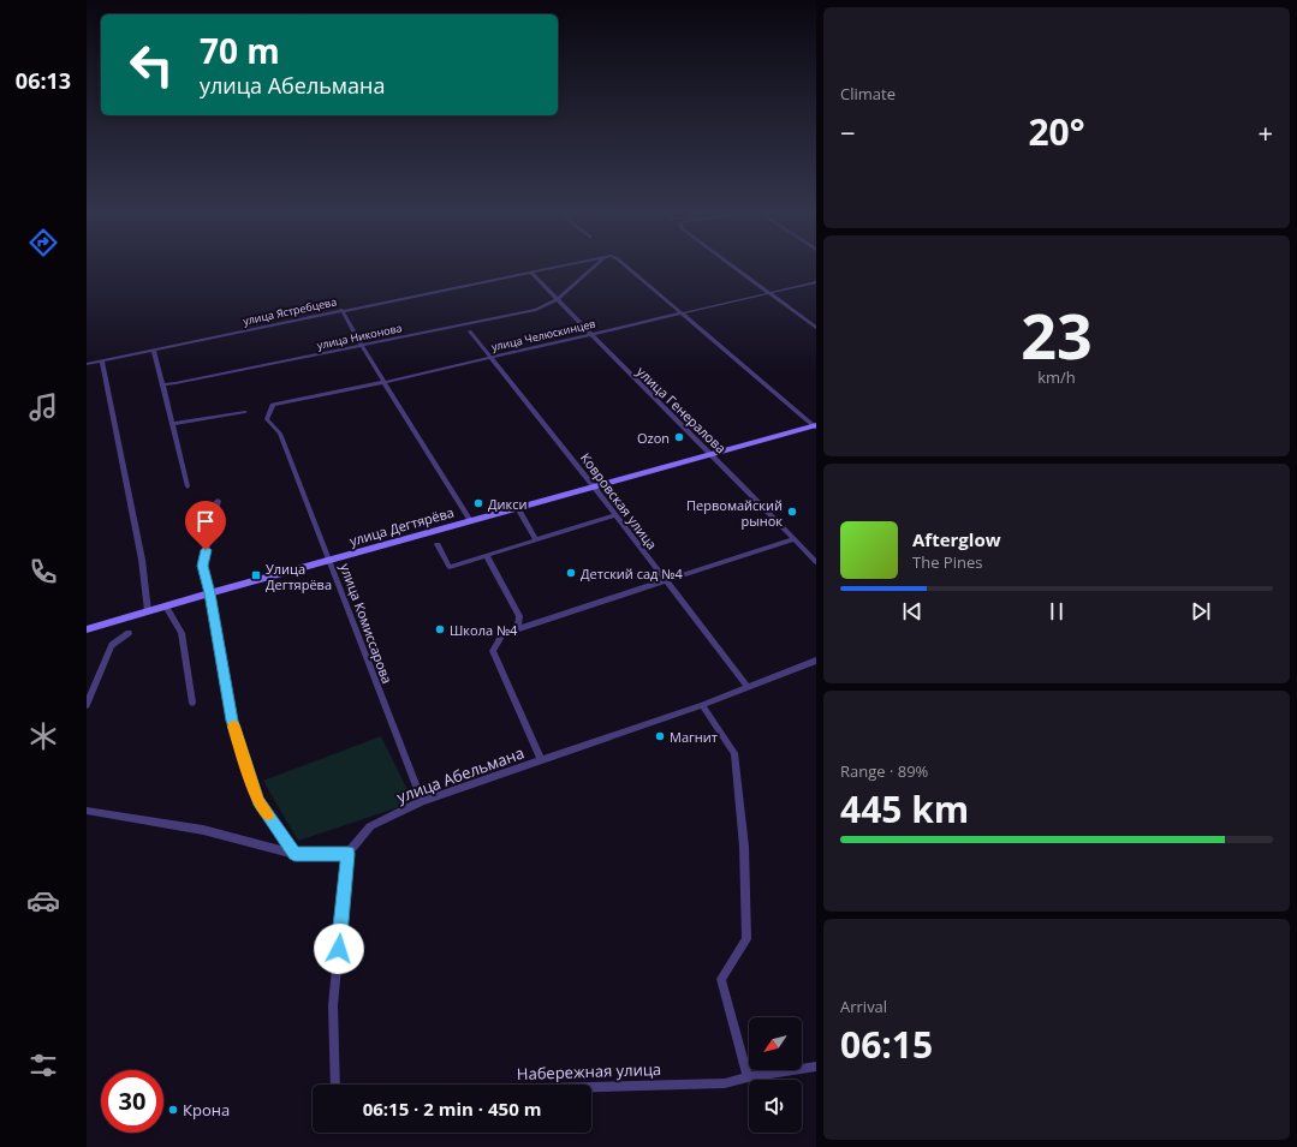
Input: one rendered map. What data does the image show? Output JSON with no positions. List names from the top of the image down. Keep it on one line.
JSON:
{"streets":{"main road":["улица Дегтярёва"],"street":["улица Ястребцева","улица Челюскинцев","улица Никонова","улица Генералова","Ковровская улица","улица Комиссарова","улица Абельмана","Набережная улица"]},"crossings":[["улица Ястребцева","улица Генералова"],["улица Челюскинцев","улица Генералова"],["улица Челюскинцев","Ковровская улица"],["улица Челюскинцев","улица Комиссарова"],["улица Никонова","улица Генералова"],["улица Генералова","улица Дегтярёва"],["Ковровская улица","улица Дегтярёва"],["Ковровская улица","улица Абельмана"],["улица Дегтярёва","улица Комиссарова"],["улица Комиссарова","улица Абельмана"]],"places":{"other":["Ozon","Дикси","Первомайский рынок","Детский сад №4","Школа №4","Магнит","Крона"],"transit":["Улица Дегтярёва"]},"north":"bottom left","page":{"tabs":"06:13","tile":["Climate",["23","km/h"],["Range · 89%","445 km"],["Arrival","06:15"]],"turn":["70 m","улица Абельмана"],"heat":["−","20°","+"],"song":["Afterglow","The Pines"],"limit":"30","trip":"06:15 · 2 min · 450 m"}}
